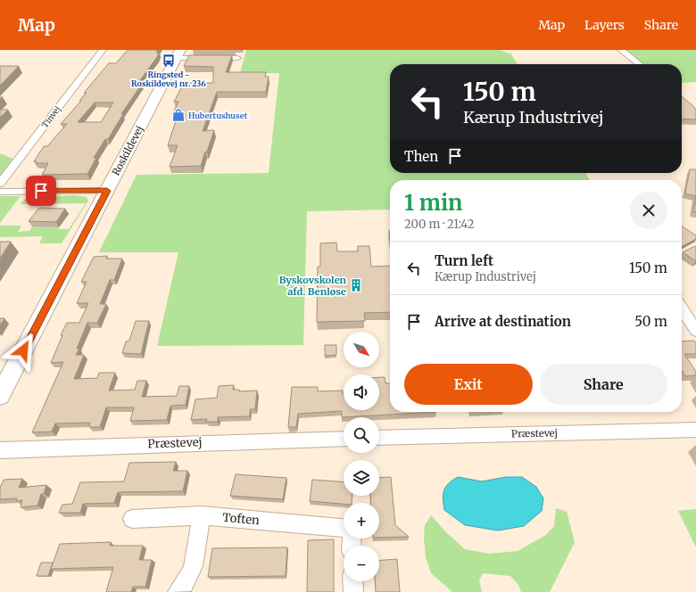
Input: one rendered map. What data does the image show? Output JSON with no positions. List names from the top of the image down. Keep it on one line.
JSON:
{"streets":{"street":["Tinvej","Roskildevej","Præstevej","Toften"]},"places":{"bus stop":["Ringsted - Roskildevej nr. 236"],"shop":["Hubertushuset"],"building":["Byskovskolen afd. Benløse"]},"north":"bottom right","page":{"header":"Map","nav":["Map","Layers","Share"],"turn":["150 m","Kærup Industrivej"],"then":"Then","heading":["1 min","200 m · 21:42"],"list":[{"name":"Turn left","note":"Kærup Industrivej","value":"150 m"},{"name":"Arrive at destination","value":"50 m"}],"map_buttons":["+","−"],"buttons":["Exit","Share"]}}
